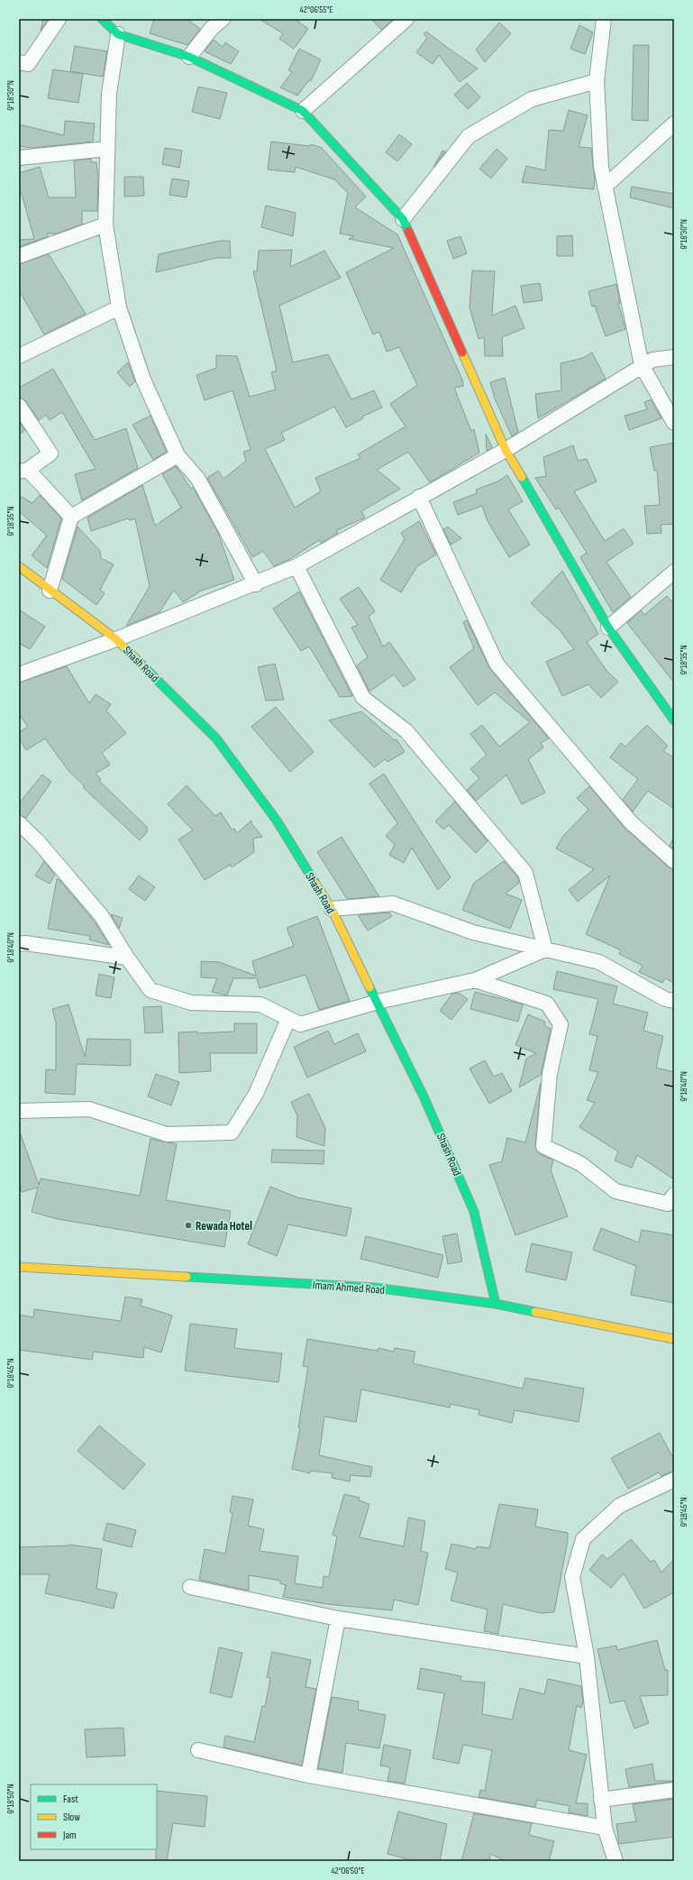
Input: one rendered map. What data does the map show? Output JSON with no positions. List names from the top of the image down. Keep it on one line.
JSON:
{"streets":{"main road":["Shash Road","Imam Ahmed Road"]},"crossings":[["Shash Road","Imam Ahmed Road"]],"places":["Rewada Hotel"],"legend":["Fast","Slow","Jam"],"coordinates":["42°06'55\"E","9°18'30\"N","9°18'35\"N","9°18'40\"N","9°18'45\"N","9°18'50\"N","42°06'50\"E"]}
